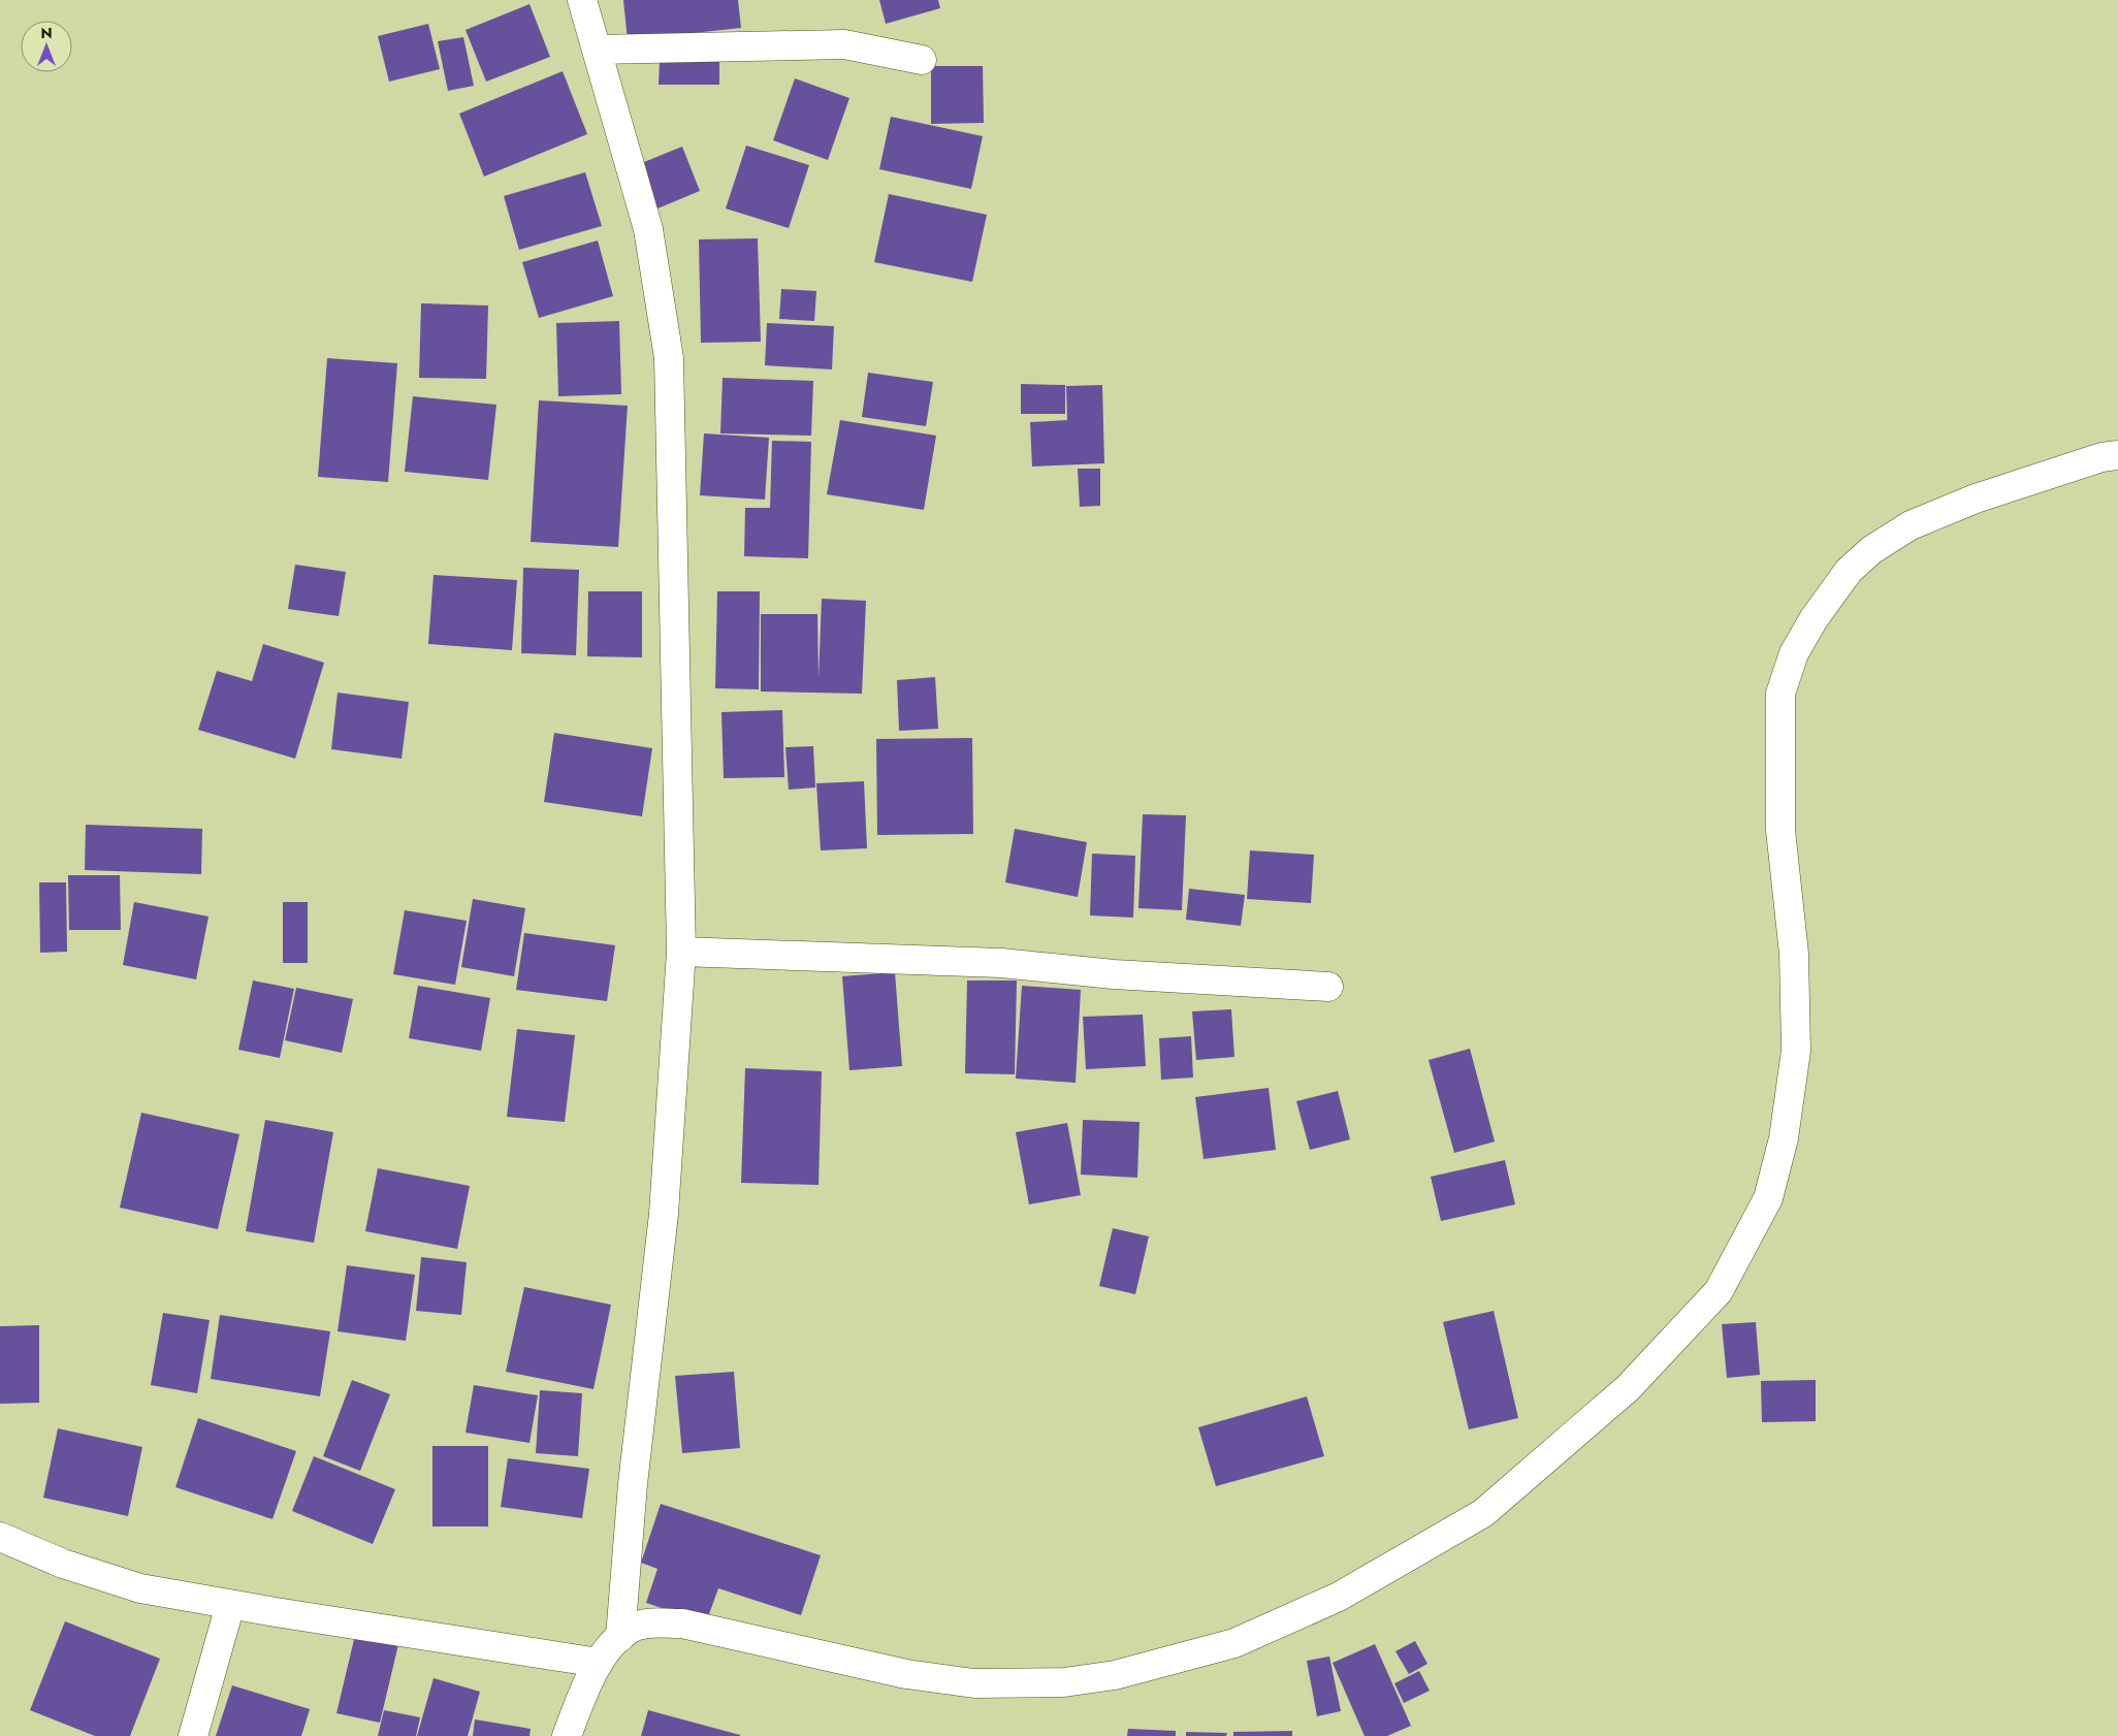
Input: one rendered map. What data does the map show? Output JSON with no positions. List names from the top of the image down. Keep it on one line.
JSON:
{"north":"top"}
